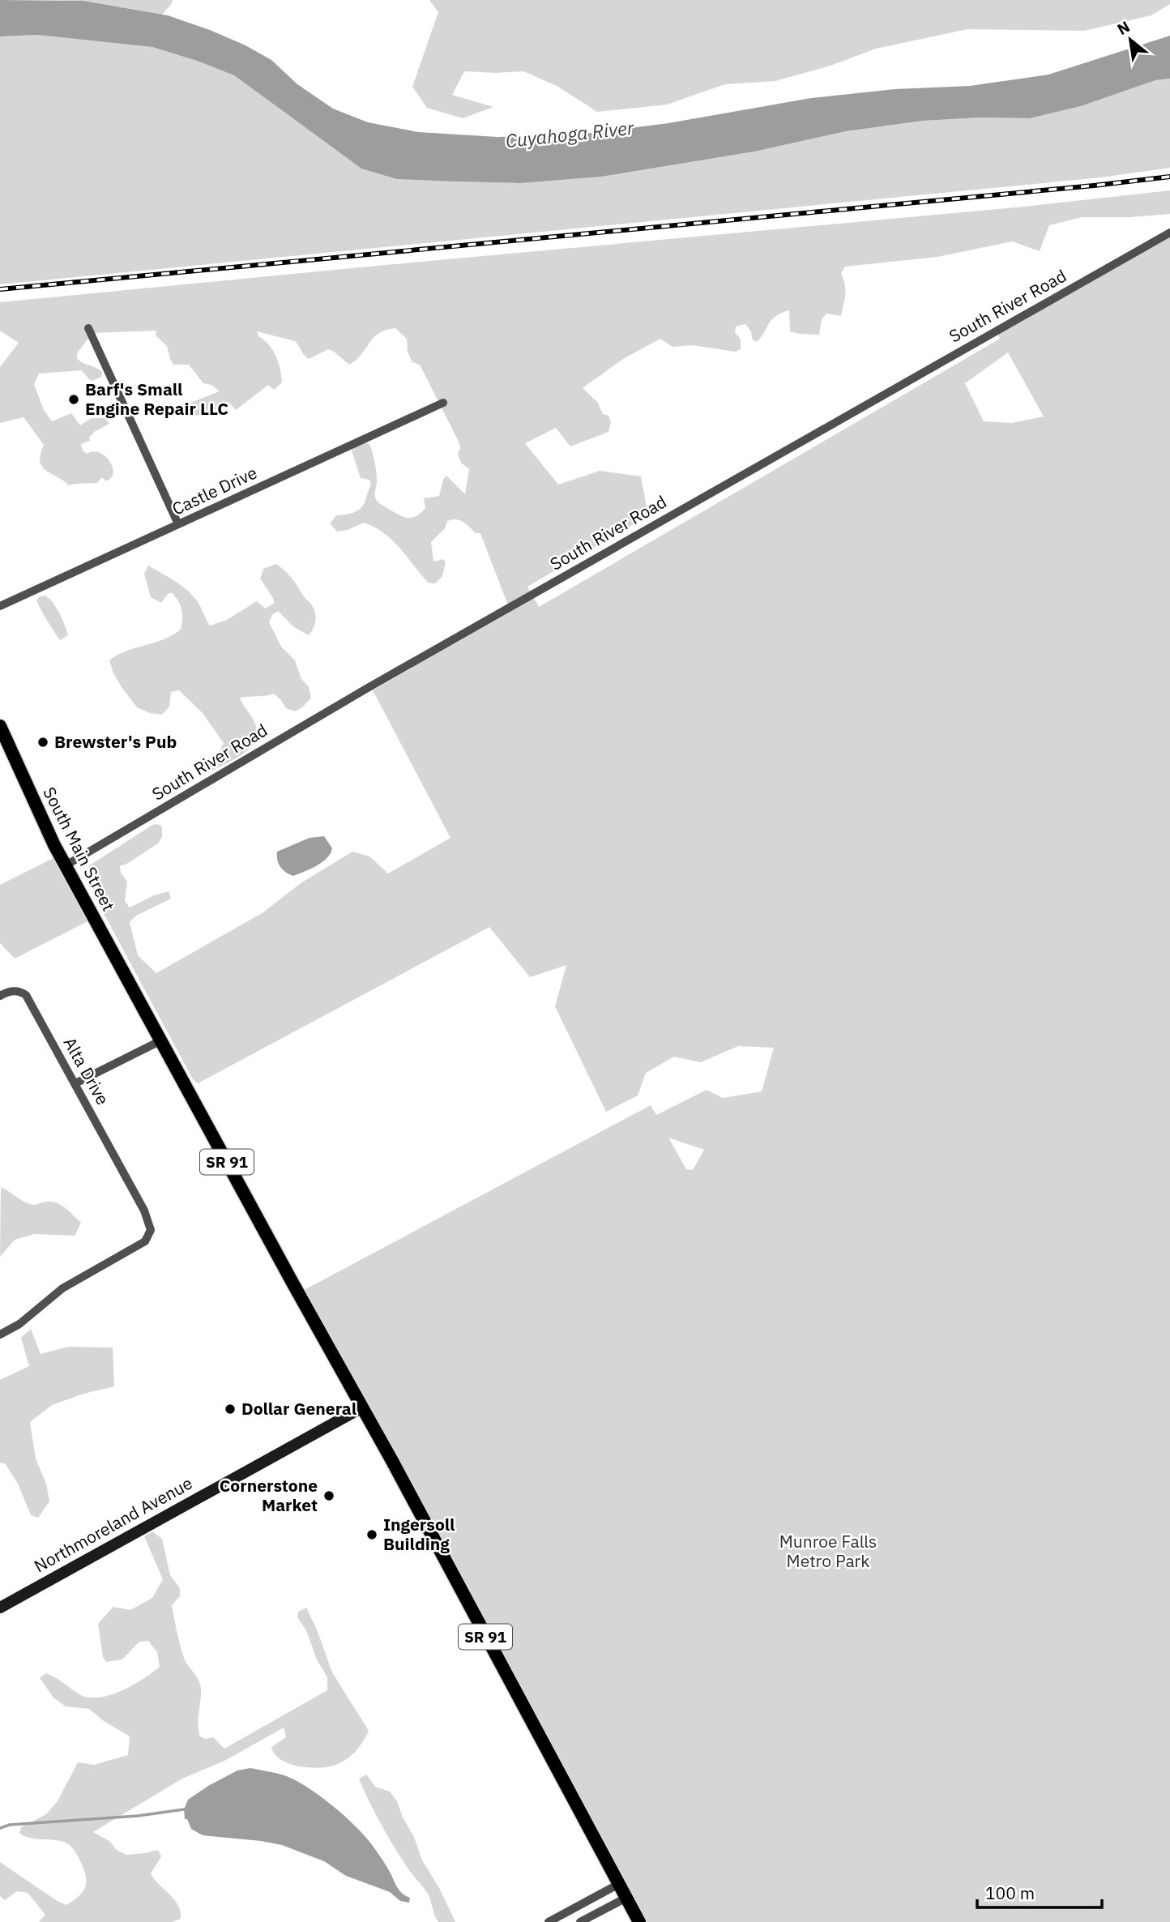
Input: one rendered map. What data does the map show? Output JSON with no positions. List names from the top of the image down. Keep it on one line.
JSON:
{"streets":{"main road":["South Main Street","SR 91"],"street":["South River Road","Castle Drive","Alta Drive","Northmoreland Avenue"]},"crossings":[["South River Road","South Main Street"],["South Main Street","SR 91"],["SR 91","Northmoreland Avenue"]],"water":["Cuyahoga River"],"parks":["Munroe Falls Metro Park"],"places":["Barf's Small Engine Repair LLC","Brewster's Pub","Dollar General","Cornerstone Market","Ingersoll Building"],"scale_bar":"100 m","north":"top left"}
